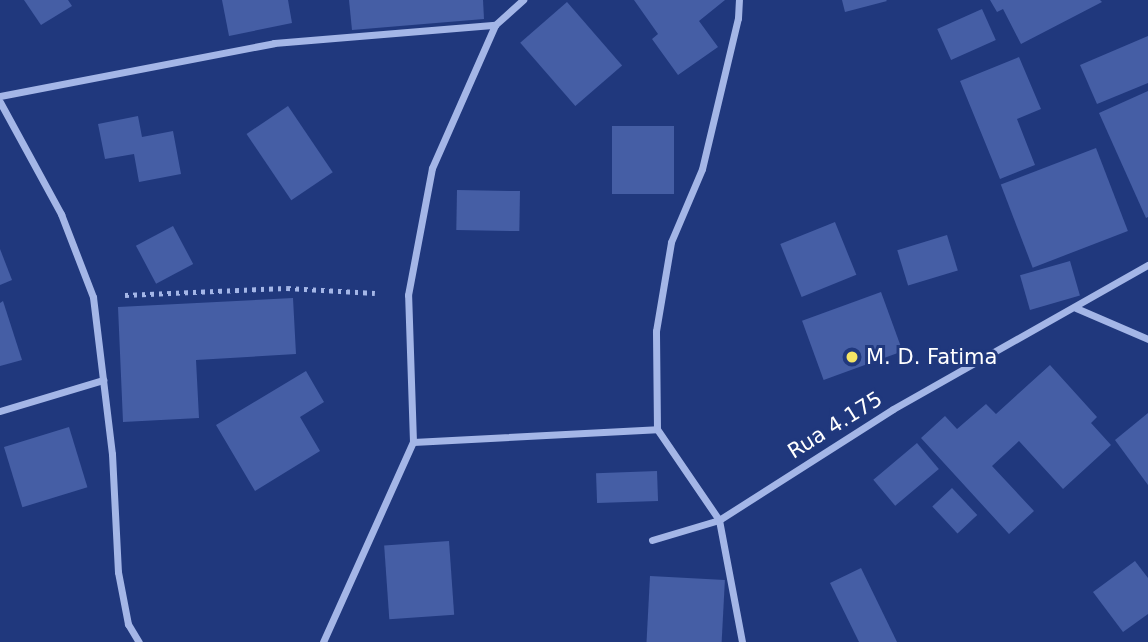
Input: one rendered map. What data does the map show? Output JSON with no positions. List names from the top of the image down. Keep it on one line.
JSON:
{"streets":{"street":["Rua 4.175"]},"places":["M. D. Fatima"]}
